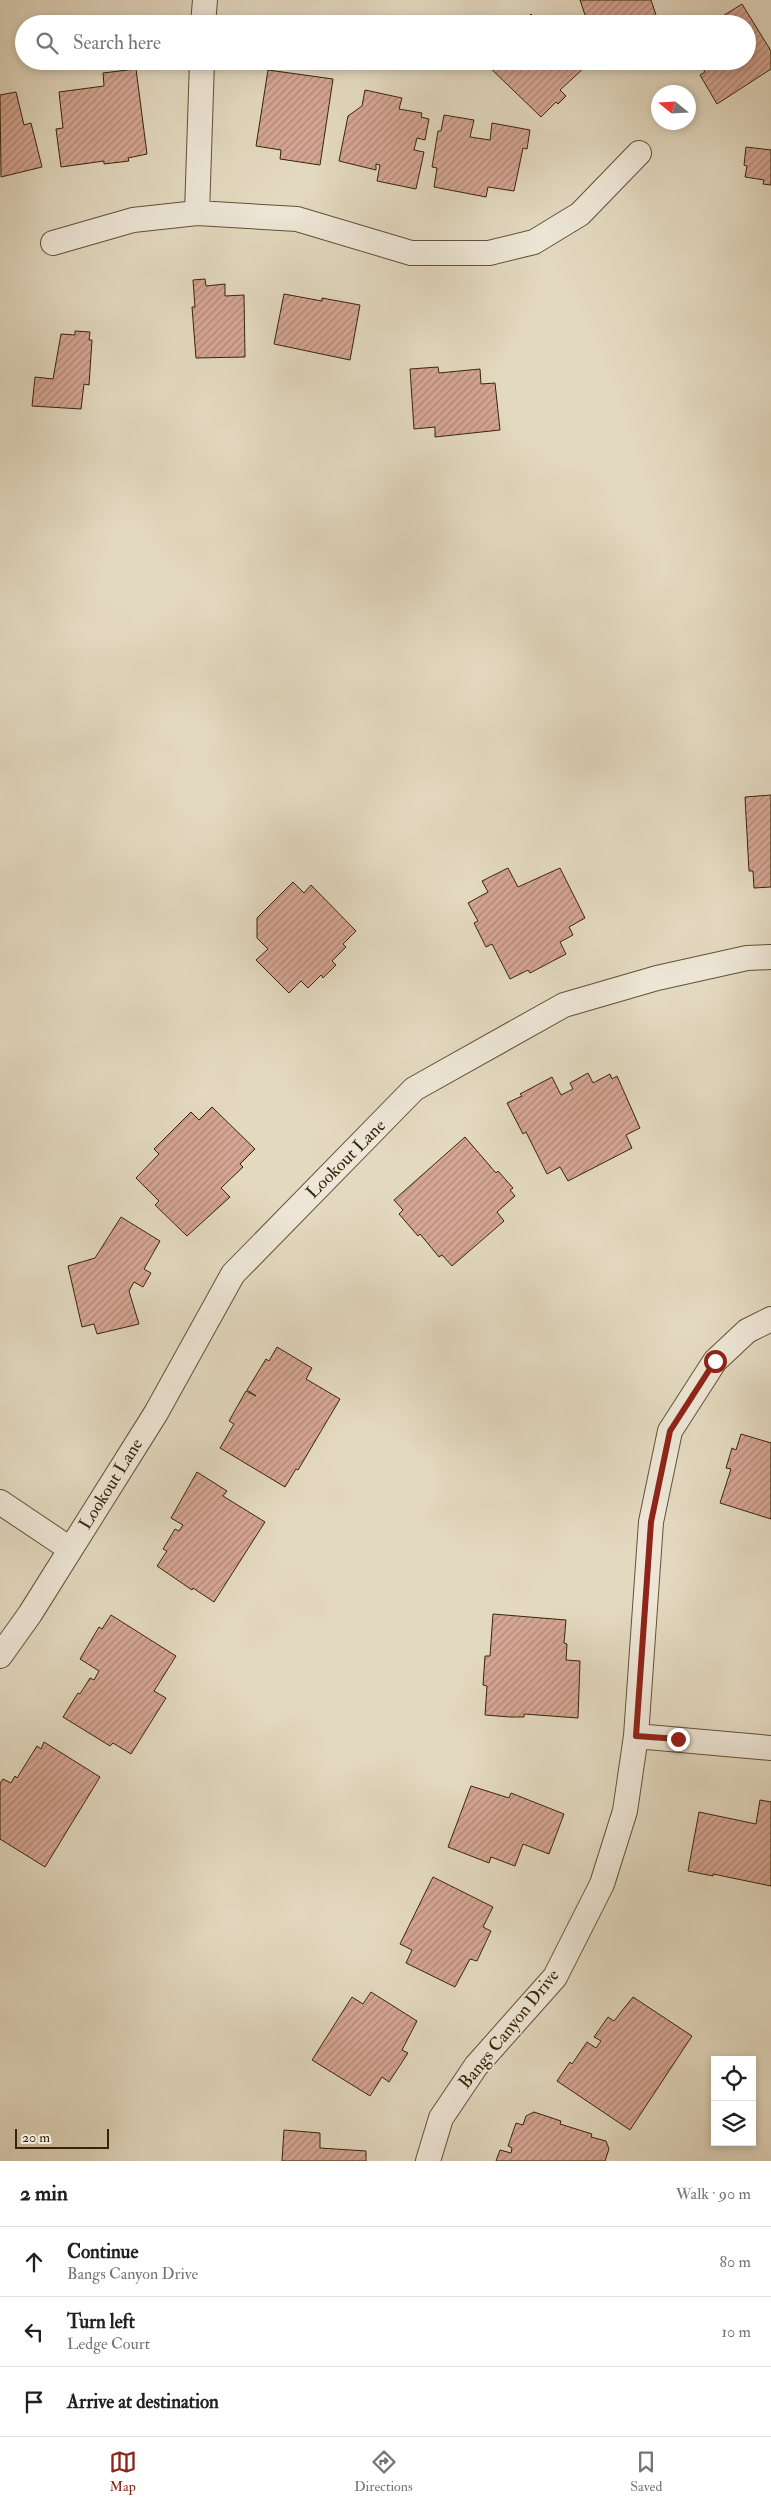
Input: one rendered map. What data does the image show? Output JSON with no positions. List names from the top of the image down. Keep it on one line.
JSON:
{"streets":{"street":["Lookout Lane","Bangs Canyon Drive"]},"scale_bar":"20 m","north":"left","page":{"search":"Search here","scale":"20 m","heading":["2 min","Walk · 90 m"],"list":[["Continue","Bangs Canyon Drive","80 m"],["Turn left","Ledge Court","10 m"],"Arrive at destination"],"nav":["Map","Directions","Saved"]}}
